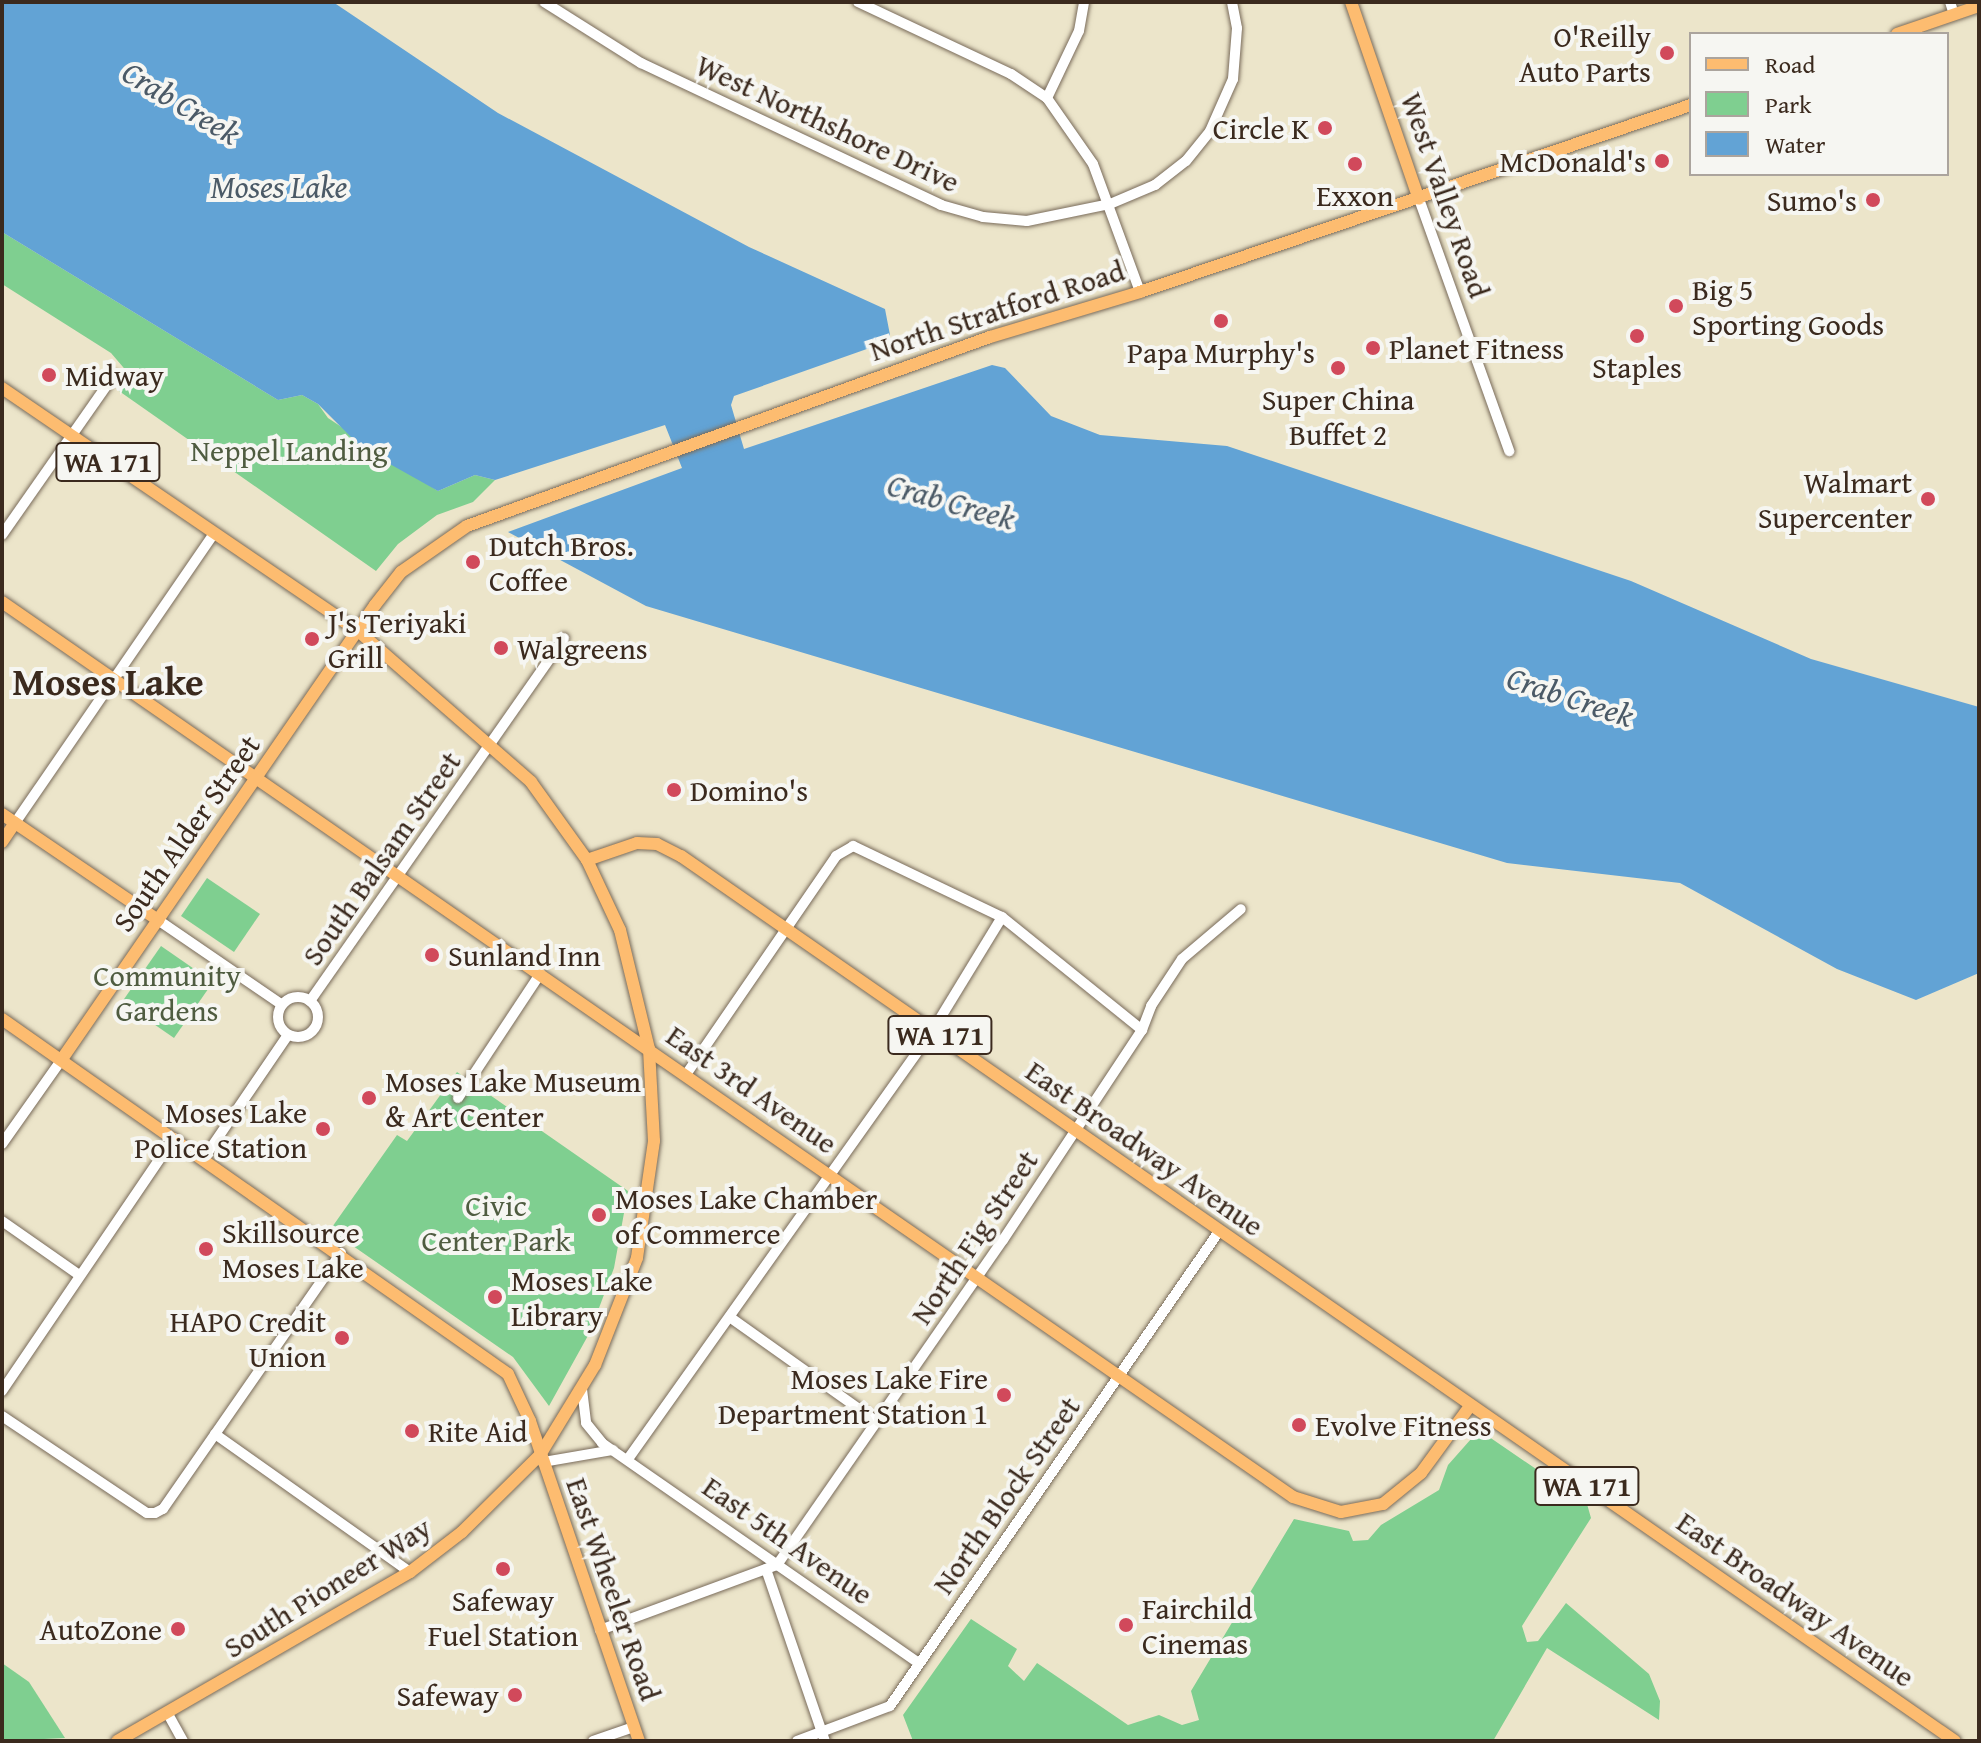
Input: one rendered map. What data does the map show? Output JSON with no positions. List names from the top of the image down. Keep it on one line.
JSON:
{"streets":{"main road":["West Valley Road","North Stratford Road","WA 171","South Alder Street","East 3rd Avenue","East Broadway Avenue","South Pioneer Way","East Wheeler Road"],"street":["West Northshore Drive","South Balsam Street","North Fig Street","North Block Street","East 5th Avenue"]},"crossings":[["West Valley Road","North Stratford Road"],["North Stratford Road","WA 171"],["North Stratford Road","South Alder Street"],["WA 171","South Alder Street"],["WA 171","South Balsam Street"],["WA 171","East Broadway Avenue"],["WA 171","South Pioneer Way"],["South Alder Street","East 3rd Avenue"],["South Balsam Street","East 3rd Avenue"],["East 3rd Avenue","East Broadway Avenue"],["East 3rd Avenue","North Fig Street"],["East 3rd Avenue","North Block Street"],["East 3rd Avenue","South Pioneer Way"],["East Broadway Avenue","North Fig Street"],["East Broadway Avenue","North Block Street"],["East Broadway Avenue","South Pioneer Way"],["North Fig Street","East 5th Avenue"],["North Block Street","East 5th Avenue"],["East 5th Avenue","South Pioneer Way"],["South Pioneer Way","East Wheeler Road"]],"districts":["Moses Lake"],"water":["Crab Creek","Moses Lake"],"parks":["Neppel Landing","Community Gardens","Civic Center Park"],"places":["O'Reilly Auto Parts","Circle K","McDonald's","Exxon","Sumo's","Big 5 Sporting Goods","Papa Murphy's","Staples","Planet Fitness","Super China Buffet 2","Midway","Walmart Supercenter","Dutch Bros. Coffee","J's Teriyaki Grill","Walgreens","Domino's","Sunland Inn","Moses Lake Museum & Art Center","Moses Lake Police Station","Moses Lake Chamber of Commerce","Skillsource Moses Lake","Moses Lake Library","HAPO Credit Union","Moses Lake Fire Department Station 1","Evolve Fitness","Rite Aid","Safeway Fuel Station","Fairchild Cinemas","AutoZone","Safeway"],"legend":["Road","Park","Water"]}
